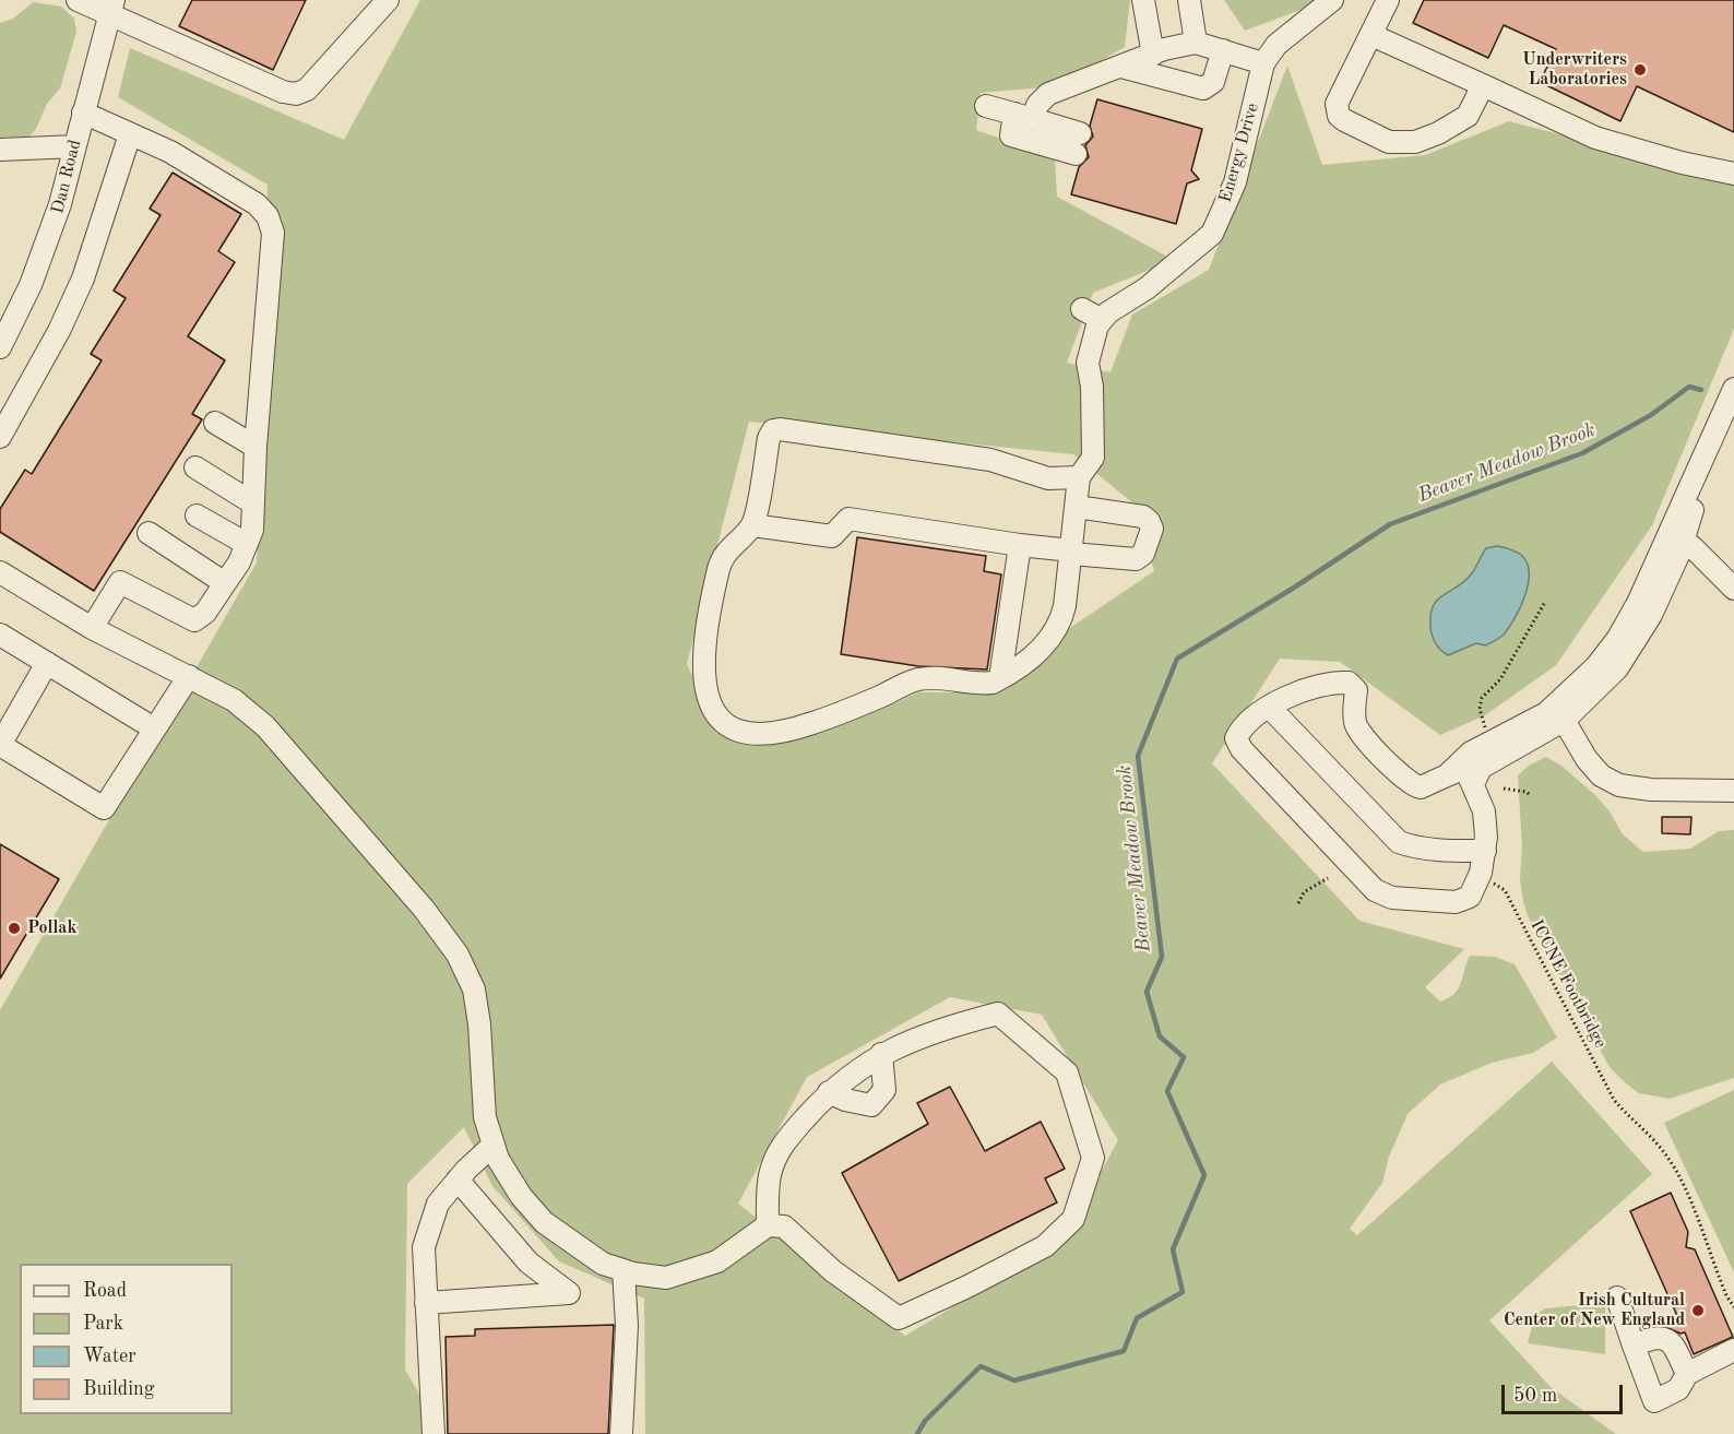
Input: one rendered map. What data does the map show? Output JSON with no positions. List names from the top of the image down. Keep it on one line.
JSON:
{"streets":{"street":["Energy Drive","Dan Road"],"path":["ICCNE Footbridge"]},"water":["Beaver Meadow Brook"],"places":["Underwriters Laboratories","Pollak","Irish Cultural Center of New England"],"legend":["Road","Park","Water","Building"],"scale_bar":"50 m"}
